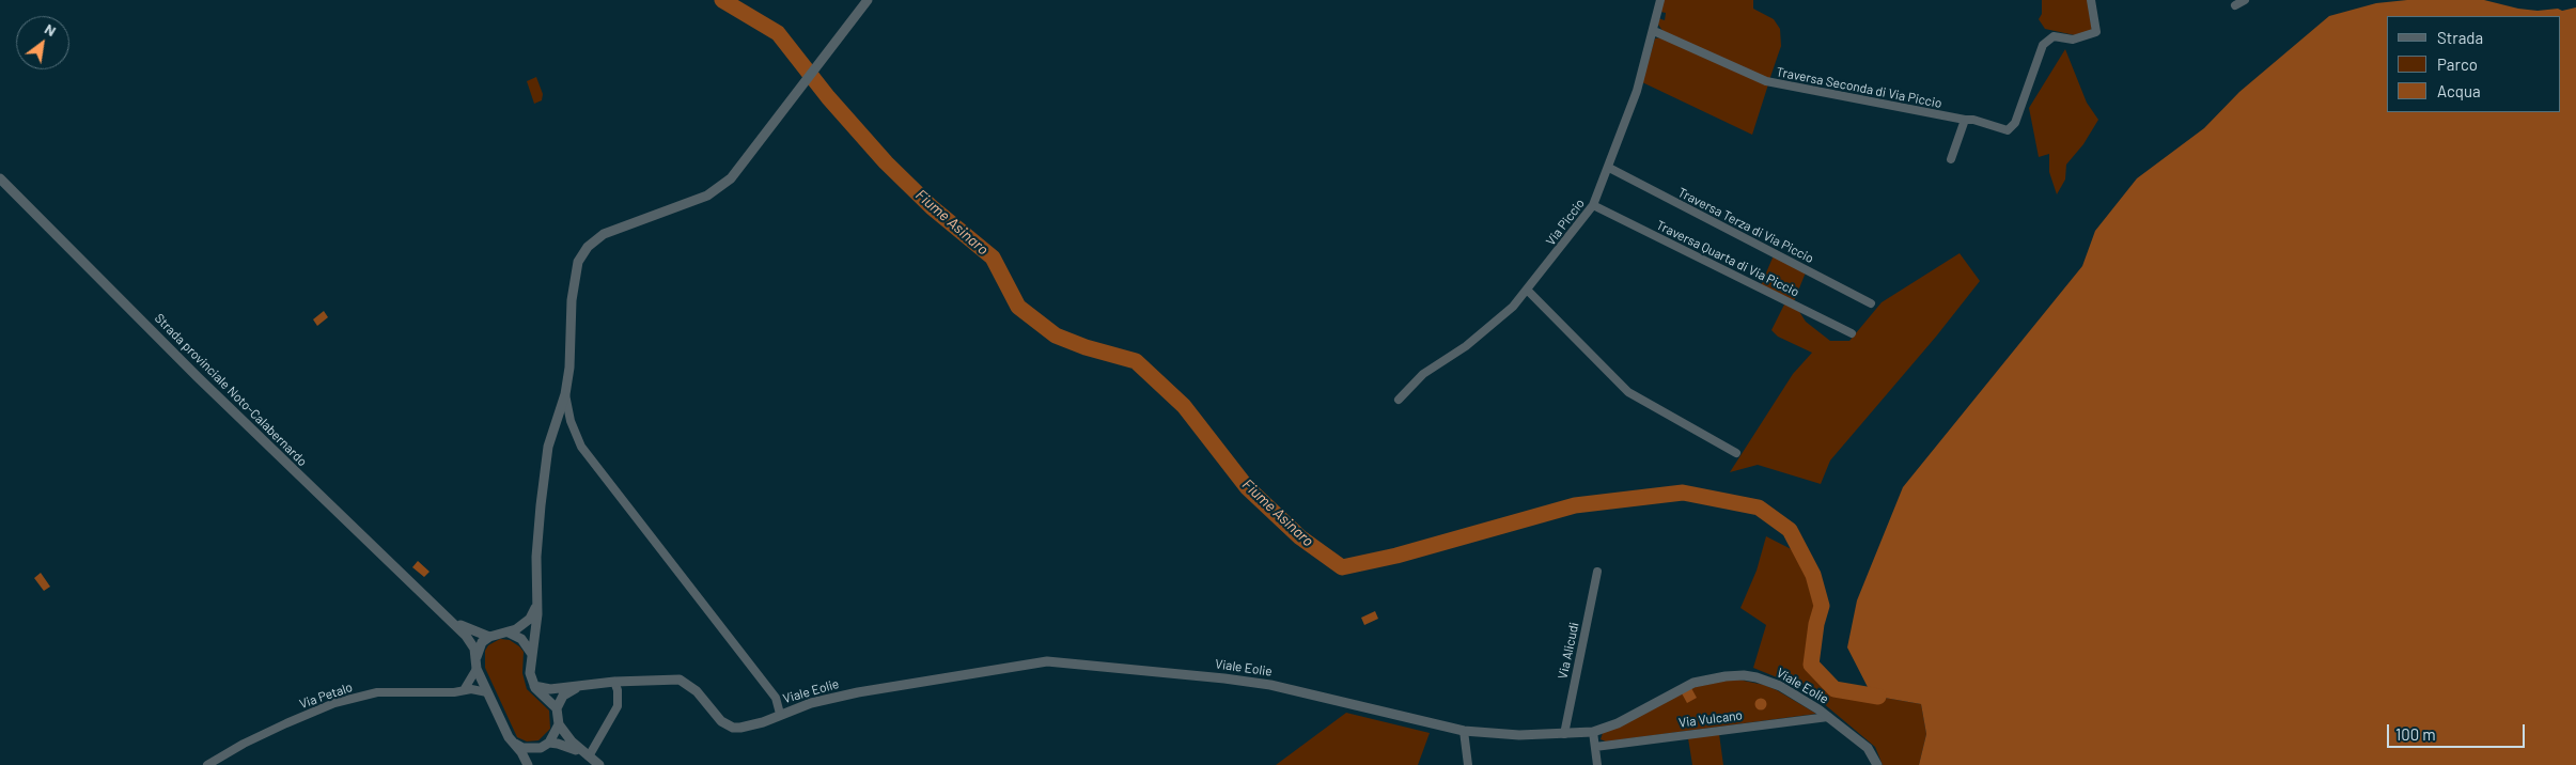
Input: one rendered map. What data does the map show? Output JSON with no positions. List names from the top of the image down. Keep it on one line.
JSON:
{"streets":{"street":["Traversa Seconda di Via Piccio","Via Piccio","Traversa Terza di Via Piccio","Traversa Quarta di Via Piccio","Strada provinciale Noto-Calabernardo","Via Alicudi","Viale Eolie","Via Petalo","Via Vulcano"]},"crossings":[["Traversa Seconda di Via Piccio","Via Piccio"],["Via Piccio","Traversa Terza di Via Piccio"],["Via Piccio","Traversa Quarta di Via Piccio"],["Via Alicudi","Viale Eolie"],["Viale Eolie","Via Vulcano"]],"water":["Fiume Asinaro"],"legend":["Strada","Parco","Acqua"],"scale_bar":"100 m","north":"top right"}
